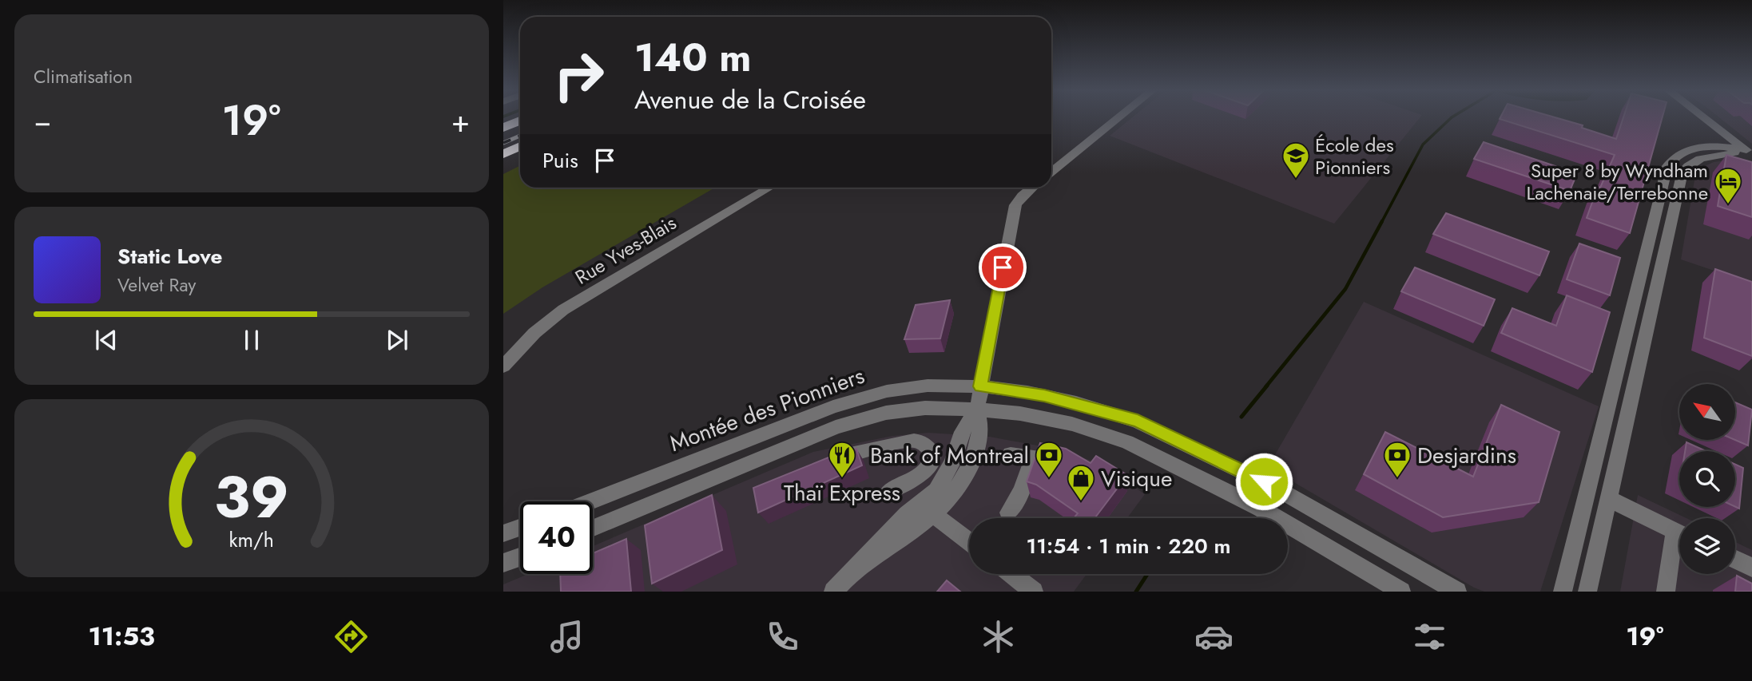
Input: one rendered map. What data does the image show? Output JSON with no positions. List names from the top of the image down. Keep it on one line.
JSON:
{"streets":{"street":["Rue Yves-Blais","Montée des Pionniers"]},"places":{"school or university":["École des Pionniers"],"hotel":["Super 8 by Wyndham Lachenaie/Terrebonne"],"restaurant":["Thaï Express"],"bank":["Bank of Montreal","Desjardins"],"shop":["Visique"]},"north":"top left","page":{"tile":"Climatisation","turn":["140 m","Avenue de la Croisée"],"heat":["−","19°","+"],"then":"Puis","song":["Static Love","Velvet Ray"],"limit":"40","trip":"11:54 · 1 min · 220 m","tabs":["11:53","19°"],"gauge":["39","km/h"]}}
